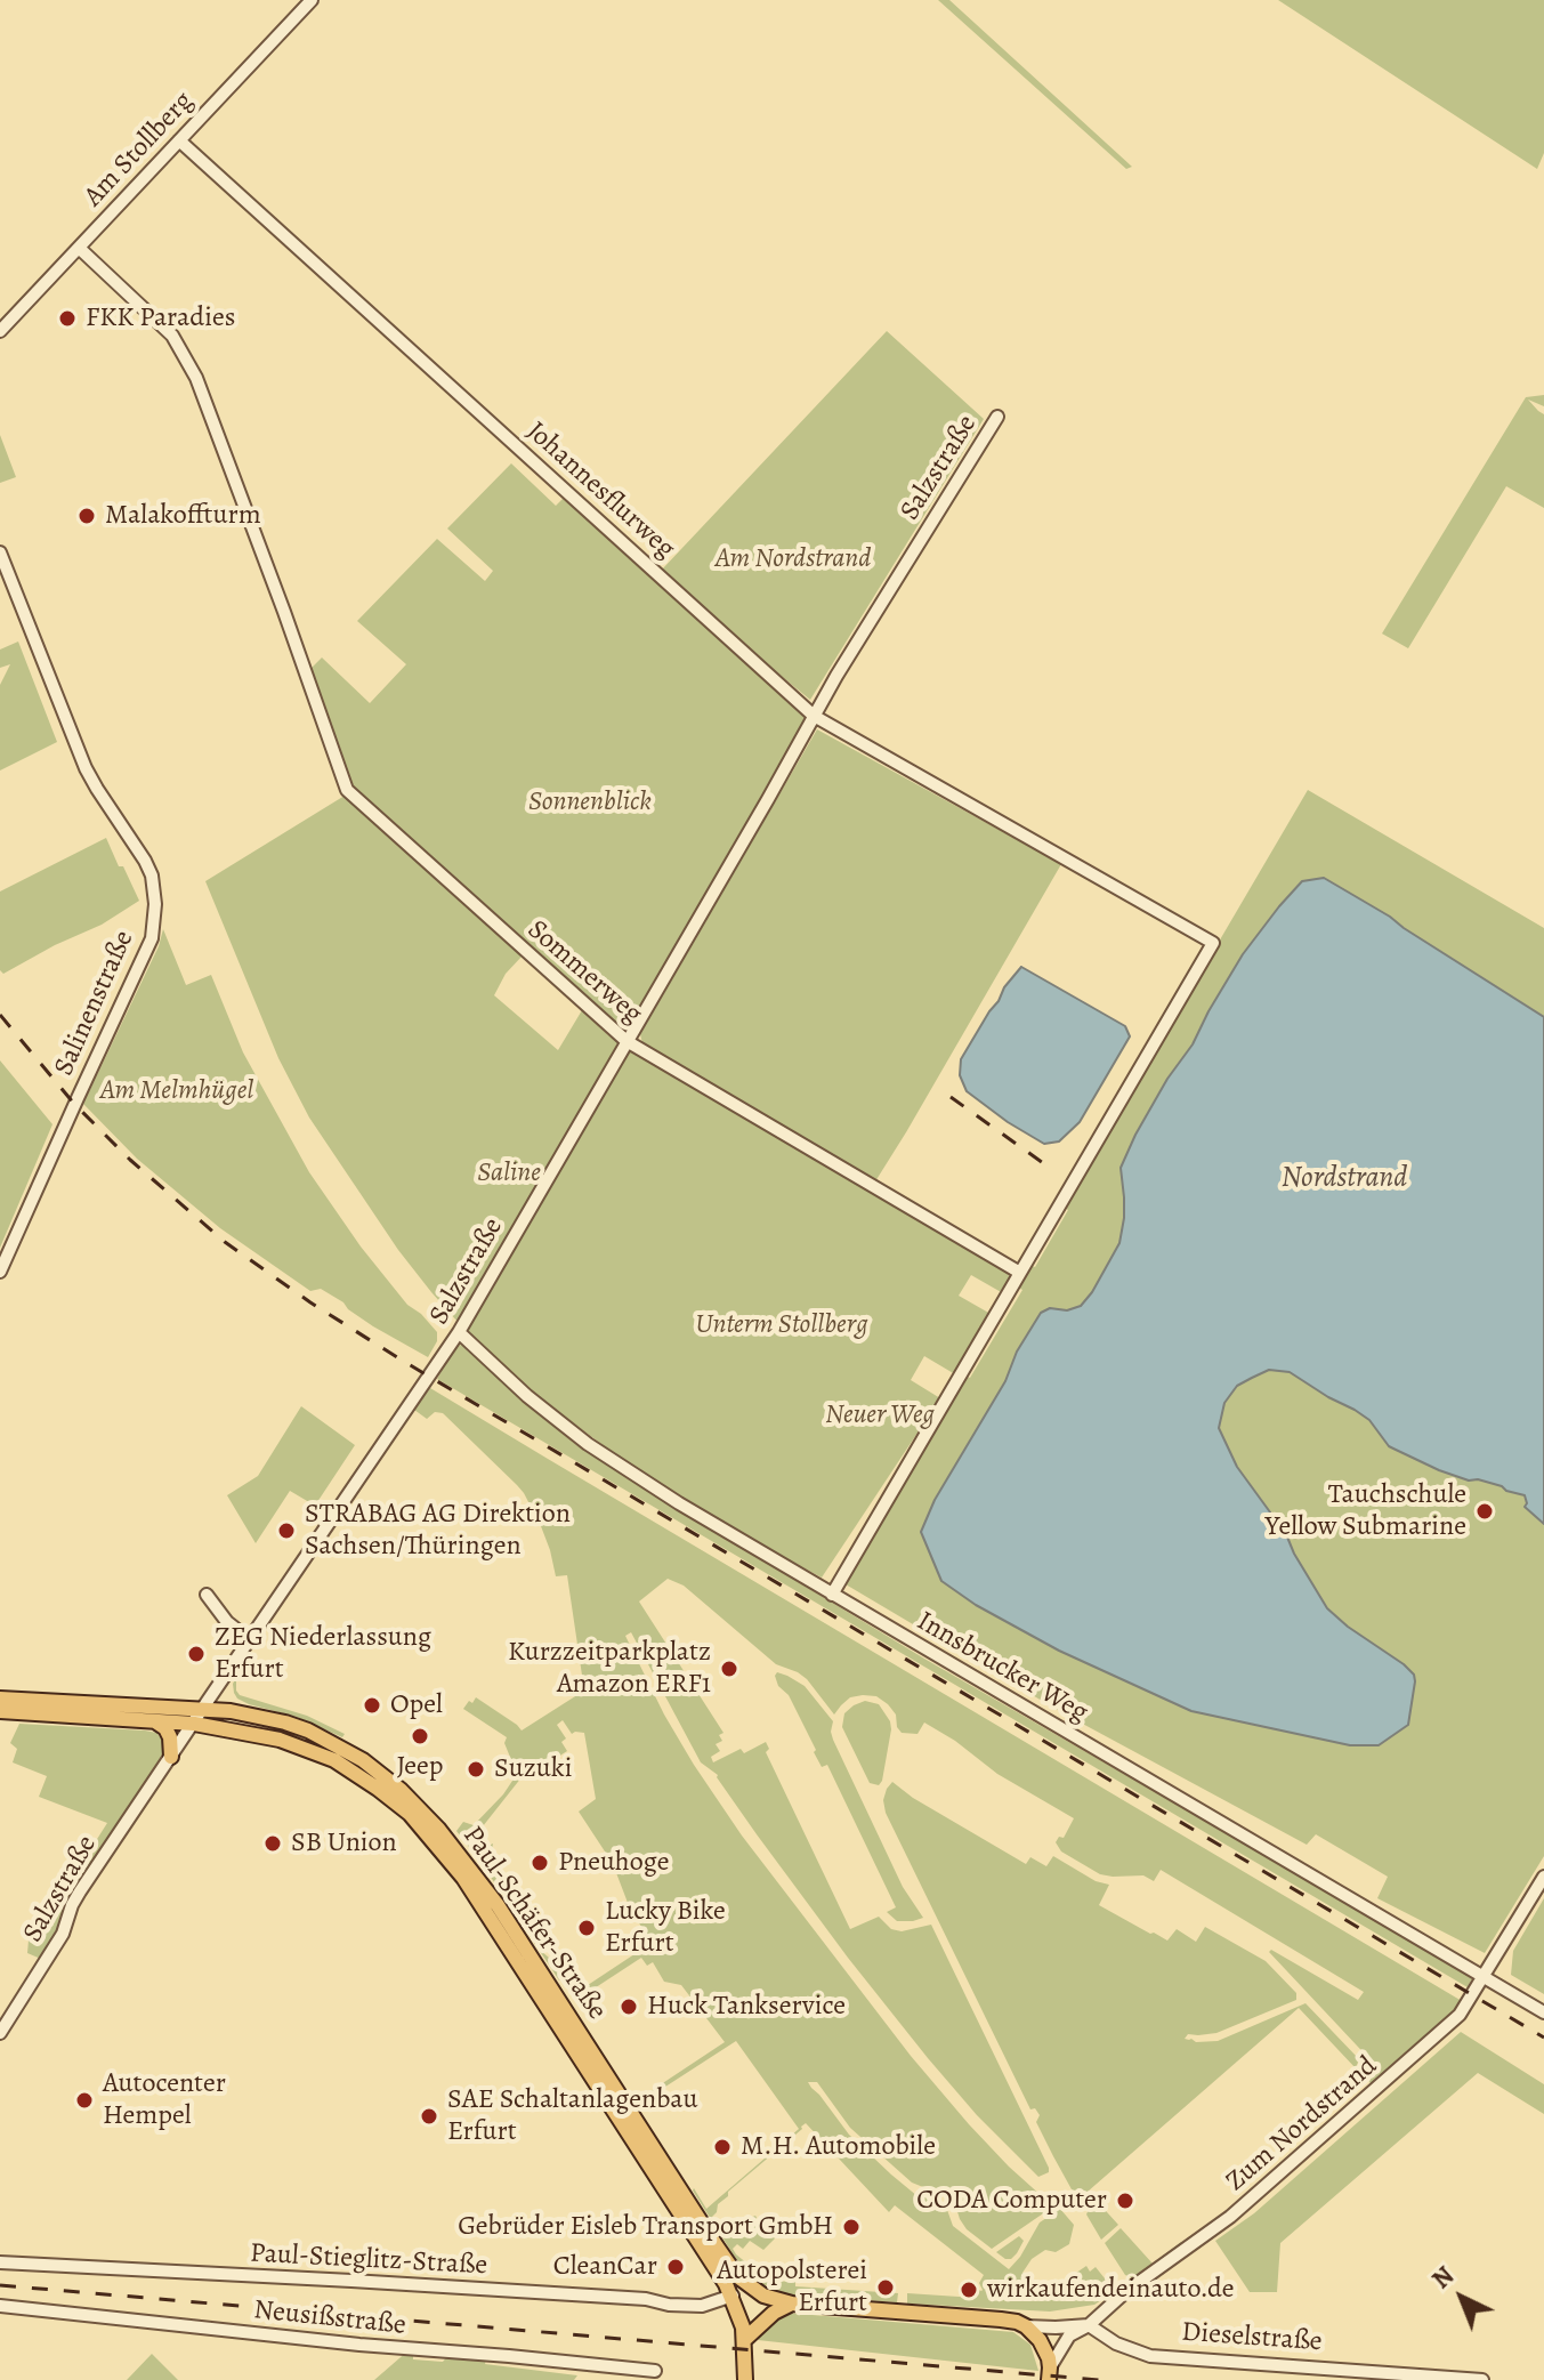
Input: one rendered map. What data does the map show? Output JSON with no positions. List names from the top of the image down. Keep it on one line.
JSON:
{"streets":{"main road":["Paul-Schäfer-Straße"],"street":["Am Stollberg","Salzstraße","Johannesflurweg","Sommerweg","Salinenstraße","Innsbrucker Weg","Zum Nordstrand","Paul-Stieglitz-Straße","Neusißstraße","Dieselstraße"]},"crossings":[["Am Stollberg","Johannesflurweg"],["Am Stollberg","Sommerweg"],["Salzstraße","Johannesflurweg"],["Salzstraße","Sommerweg"],["Salzstraße","Innsbrucker Weg"],["Salzstraße","Paul-Schäfer-Straße"],["Johannesflurweg","Sommerweg"],["Innsbrucker Weg","Zum Nordstrand"],["Paul-Schäfer-Straße","Paul-Stieglitz-Straße"],["Zum Nordstrand","Dieselstraße"]],"water":["Nordstrand"],"parks":["Am Nordstrand","Sonnenblick","Am Melmhügel","Saline","Unterm Stollberg","Neuer Weg"],"places":["FKK Paradies","Malakoffturm","Tauchschule Yellow Submarine","STRABAG AG Direktion Sachsen/Thüringen","ZEG Niederlassung Erfurt","Kurzzeitparkplatz Amazon ERF1","Opel","Jeep","Suzuki","SB Union","Pneuhoge","Lucky Bike Erfurt","Huck Tankservice","Autocenter Hempel","SAE Schaltanlagenbau Erfurt","M.H. Automobile","CODA Computer","Gebrüder Eisleb Transport GmbH","CleanCar","Autopolsterei Erfurt","wirkaufendeinauto.de"],"north":"top left"}
